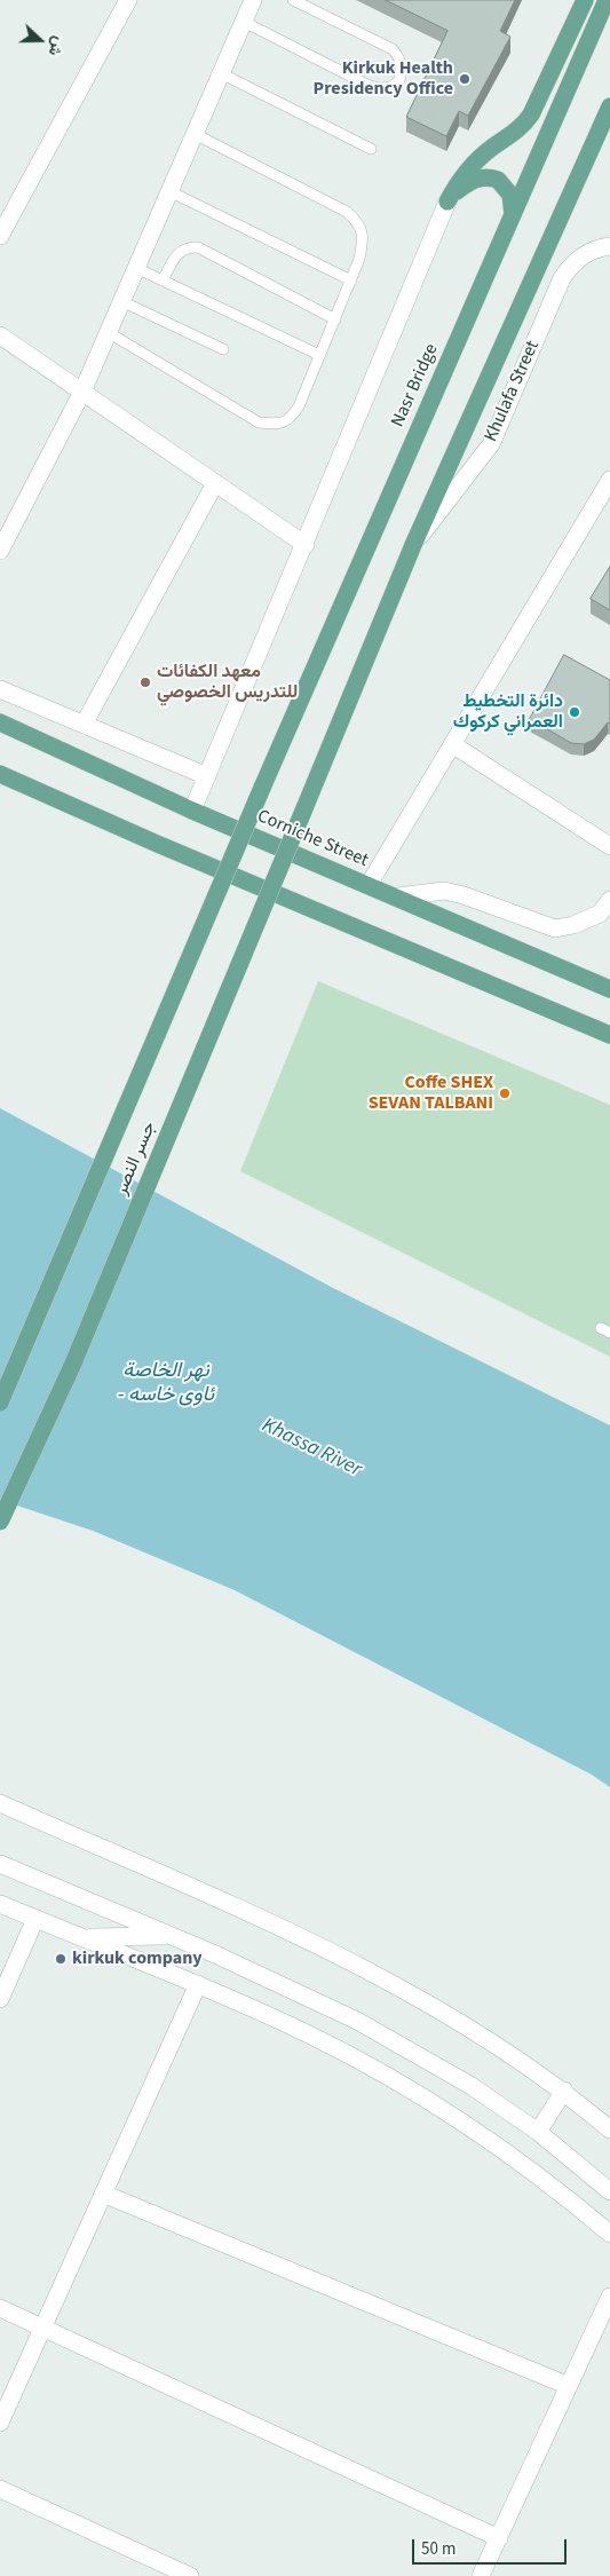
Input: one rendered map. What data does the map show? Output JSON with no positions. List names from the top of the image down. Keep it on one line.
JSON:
{"streets":{"main road":["Nasr Bridge","Corniche Street","جسر النصر"],"street":["Khulafa Street"]},"crossings":[["Nasr Bridge","جسر النصر"],["Khulafa Street","جسر النصر"]],"water":["نهر الخاصة - ئاوی خاسە","Khassa River"],"places":["Kirkuk Health Presidency Office","معهد الكفائات للتدريس الخصوصي","دائرة التخطيط العمراني كركوك","Coffe SHEX SEVAN TALBANI","kirkuk company"],"scale_bar":"50 m","north":"right"}
